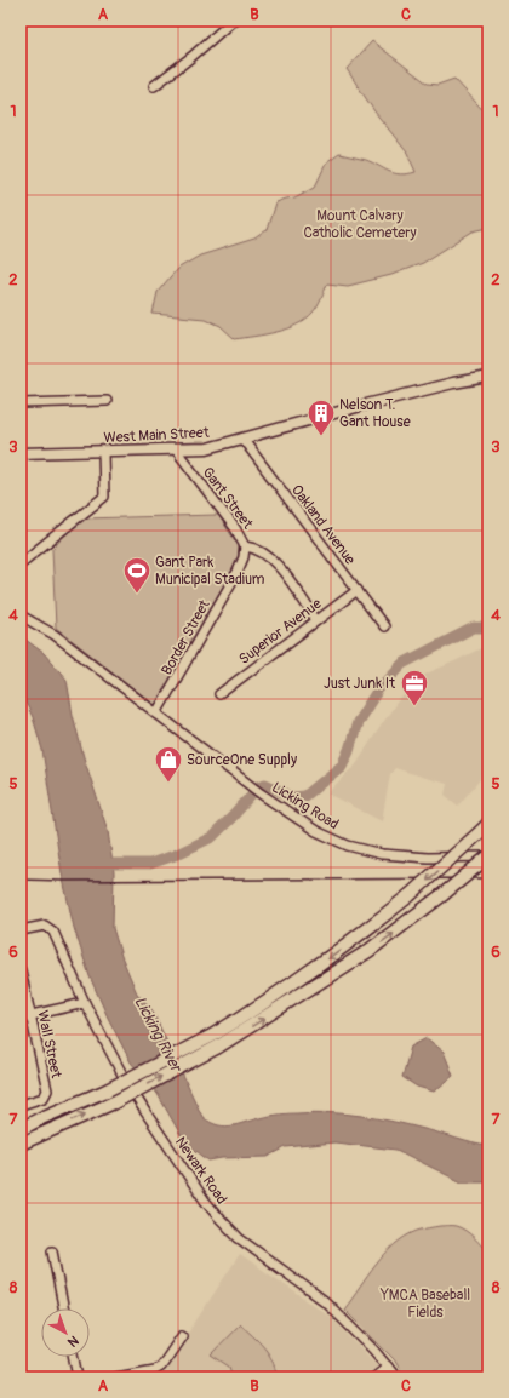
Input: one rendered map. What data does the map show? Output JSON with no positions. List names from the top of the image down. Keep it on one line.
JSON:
{"streets":{"main road":["West Main Street"],"street":["Gant Street","Oakland Avenue","Superior Avenue","Border Street","Licking Road","Wall Street","Newark Road"]},"crossings":[["West Main Street","Gant Street"],["West Main Street","Oakland Avenue"],["Gant Street","Superior Avenue"],["Gant Street","Border Street"],["Oakland Avenue","Superior Avenue"],["Border Street","Licking Road"]],"water":["Licking River"],"parks":["Mount Calvary Catholic Cemetery","YMCA Baseball Fields"],"places":{"building":["Nelson T. Gant House"],"sports":["Gant Park Municipal Stadium"],"office":["Just Junk It"],"shop":["SourceOne Supply"]},"north":"bottom right","grid":{"columns":["A","B","C"],"rows":["1","2","3","4","5","6","7","8"]}}
